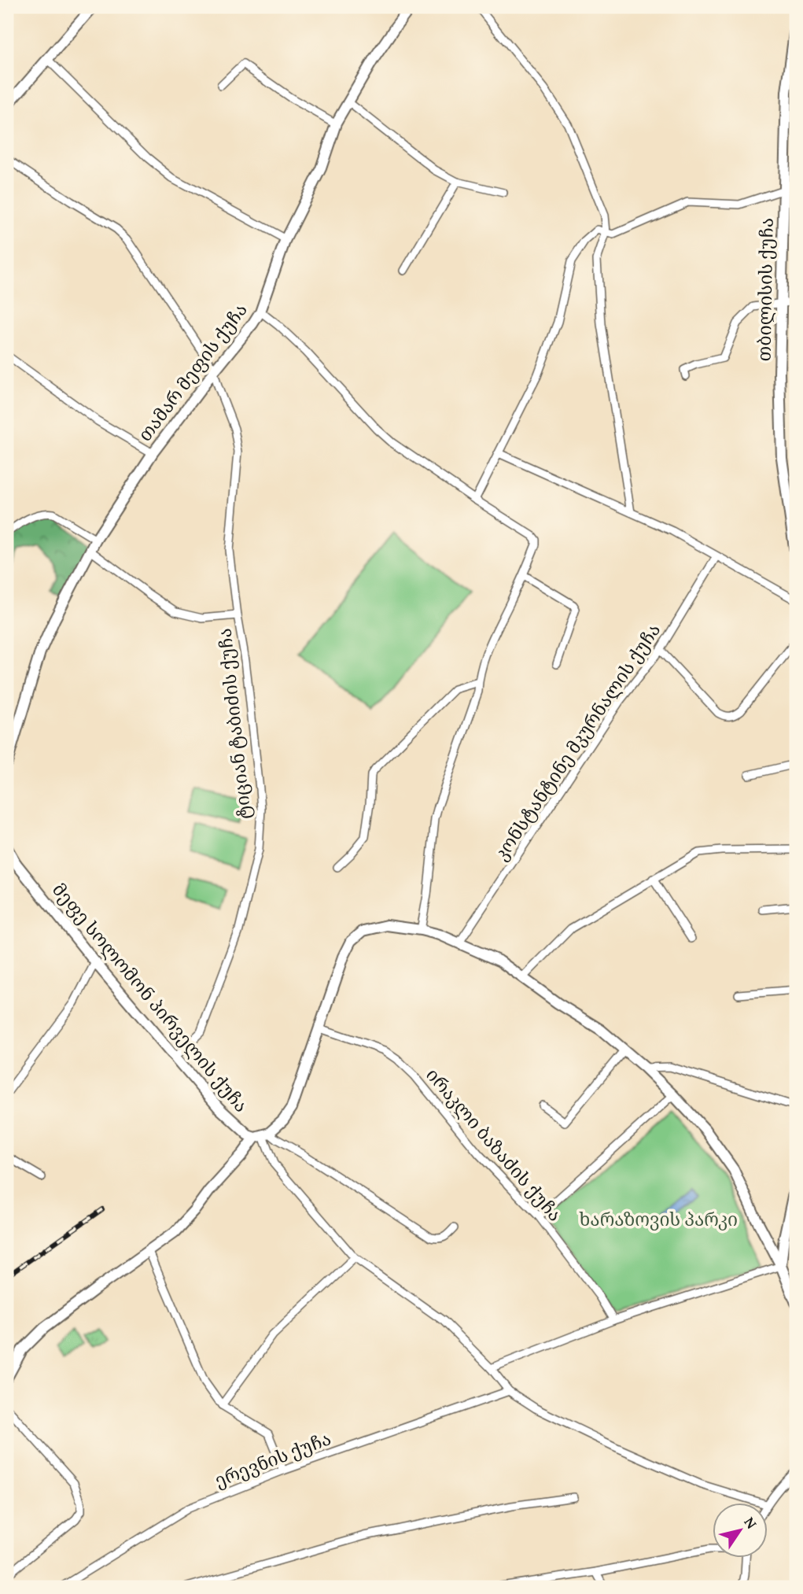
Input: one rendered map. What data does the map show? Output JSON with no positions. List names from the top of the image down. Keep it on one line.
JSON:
{"streets":{"main road":["თბილისის ქუჩა","თამარ მეფის ქუჩა","მეფე სოლომონ პირველის ქუჩა"],"street":["ტიციან ტაბიძის ქუჩა","კონსტანტინე მკურნალის ქუჩა","ირაკლი ბაზაძის ქუჩა","ერევნის ქუჩა"]},"crossings":[["თამარ მეფის ქუჩა","ტიციან ტაბიძის ქუჩა"],["ტიციან ტაბიძის ქუჩა","მეფე სოლომონ პირველის ქუჩა"]],"parks":["ხარაზოვის პარკი"],"north":"top right"}
